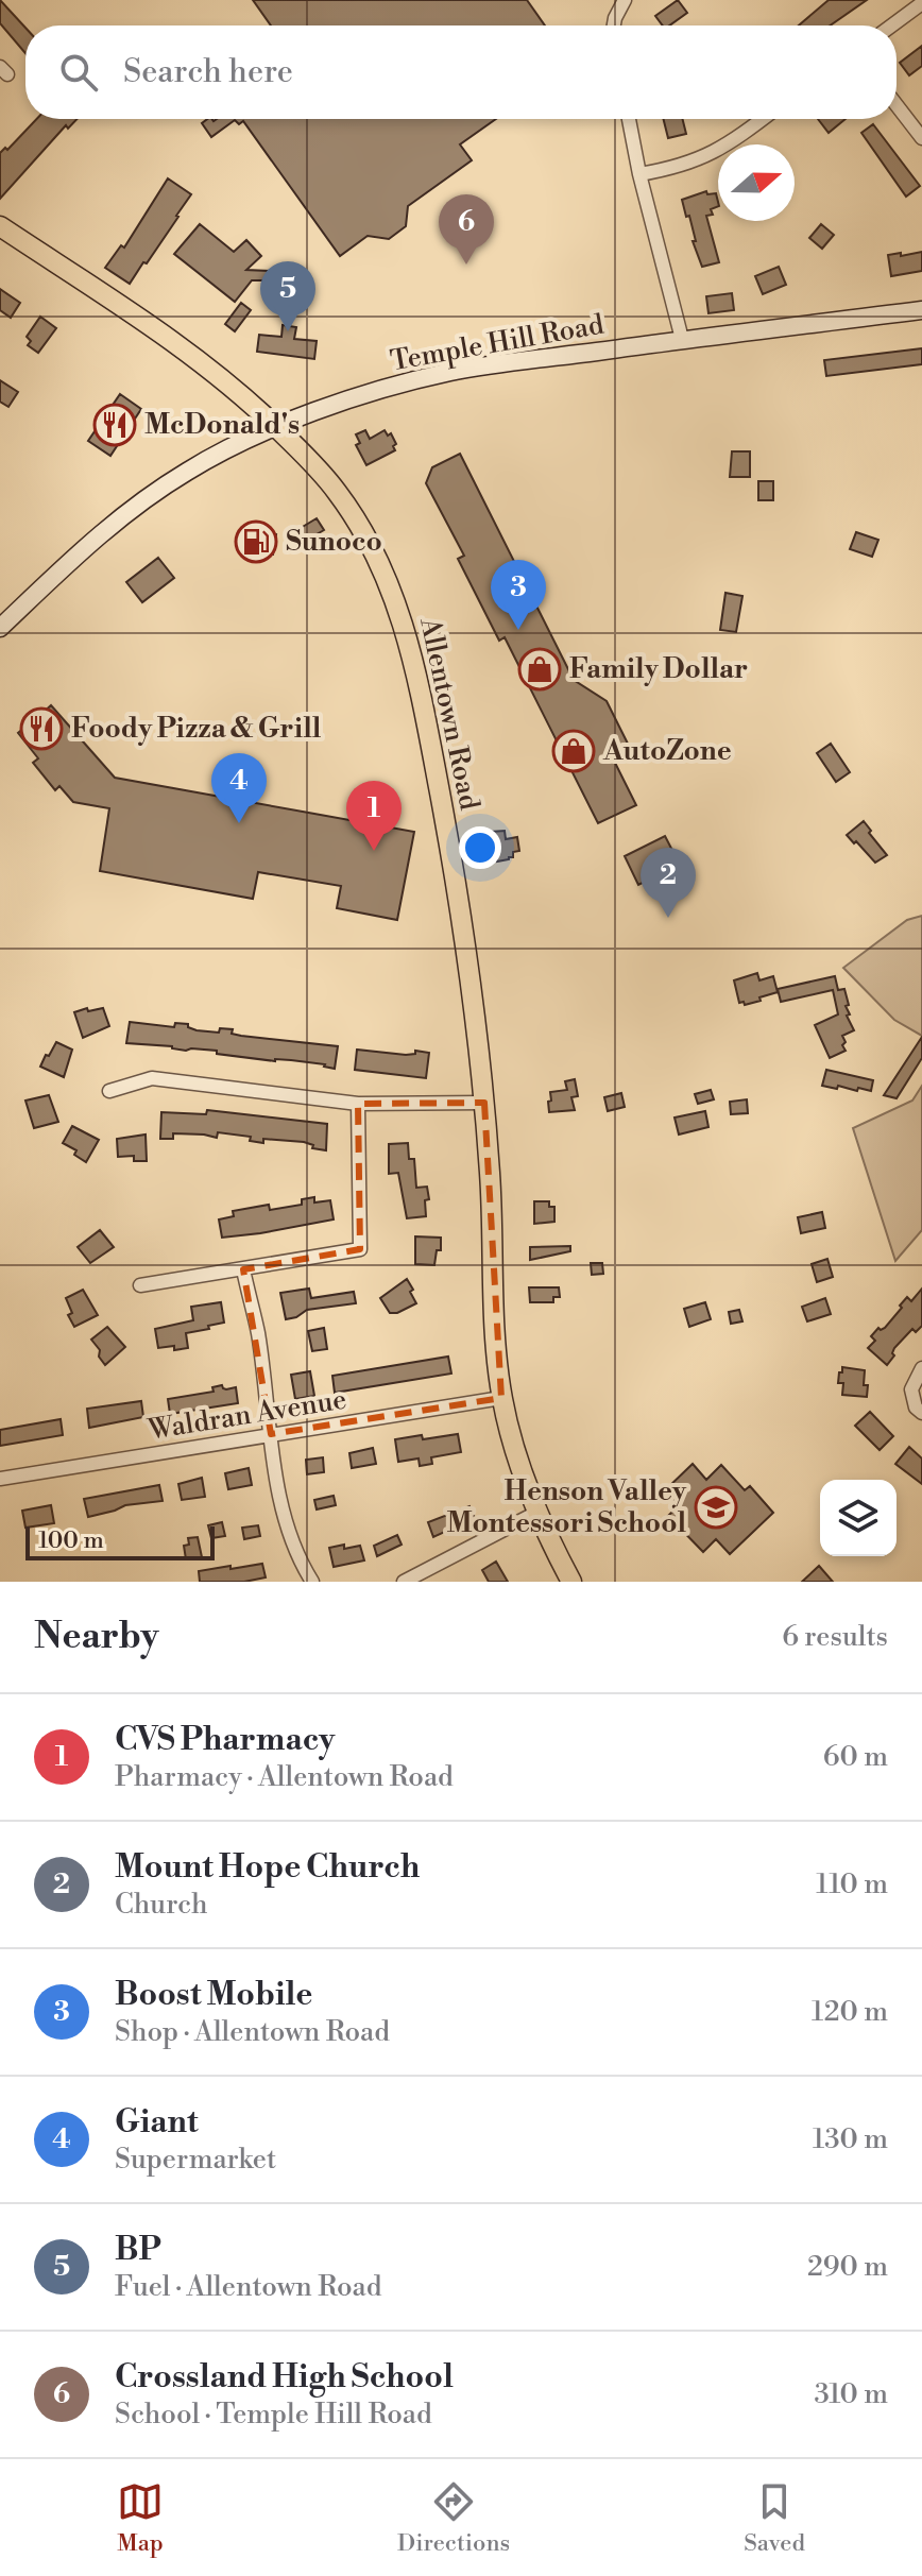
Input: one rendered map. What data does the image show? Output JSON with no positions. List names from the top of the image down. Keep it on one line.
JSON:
{"streets":{"main road":["Temple Hill Road","Allentown Road"],"street":["Waldran Avenue"]},"crossings":[["Temple Hill Road","Allentown Road"],["Allentown Road","Waldran Avenue"]],"places":{"restaurant":["McDonald's","Foody Pizza & Grill"],"fuel station":["Sunoco"],"shop":["Family Dollar","AutoZone"],"school or university":["Henson Valley Montessori School"]},"scale_bar":"100 m","north":"right","page":{"search":"Search here","pins":["6","5","3","4","1","2"],"scale":"100 m","heading":["Nearby","6 results"],"list":[{"mark":"1","name":"CVS Pharmacy","note":"Pharmacy · Allentown Road","value":"60 m"},{"mark":"2","name":"Mount Hope Church","note":"Church","value":"110 m"},{"mark":"3","name":"Boost Mobile","note":"Shop · Allentown Road","value":"120 m"},{"mark":"4","name":"Giant","note":"Supermarket","value":"130 m"},{"mark":"5","name":"BP","note":"Fuel · Allentown Road","value":"290 m"},{"mark":"6","name":"Crossland High School","note":"School · Temple Hill Road","value":"310 m"}],"nav":["Map","Directions","Saved"]}}
